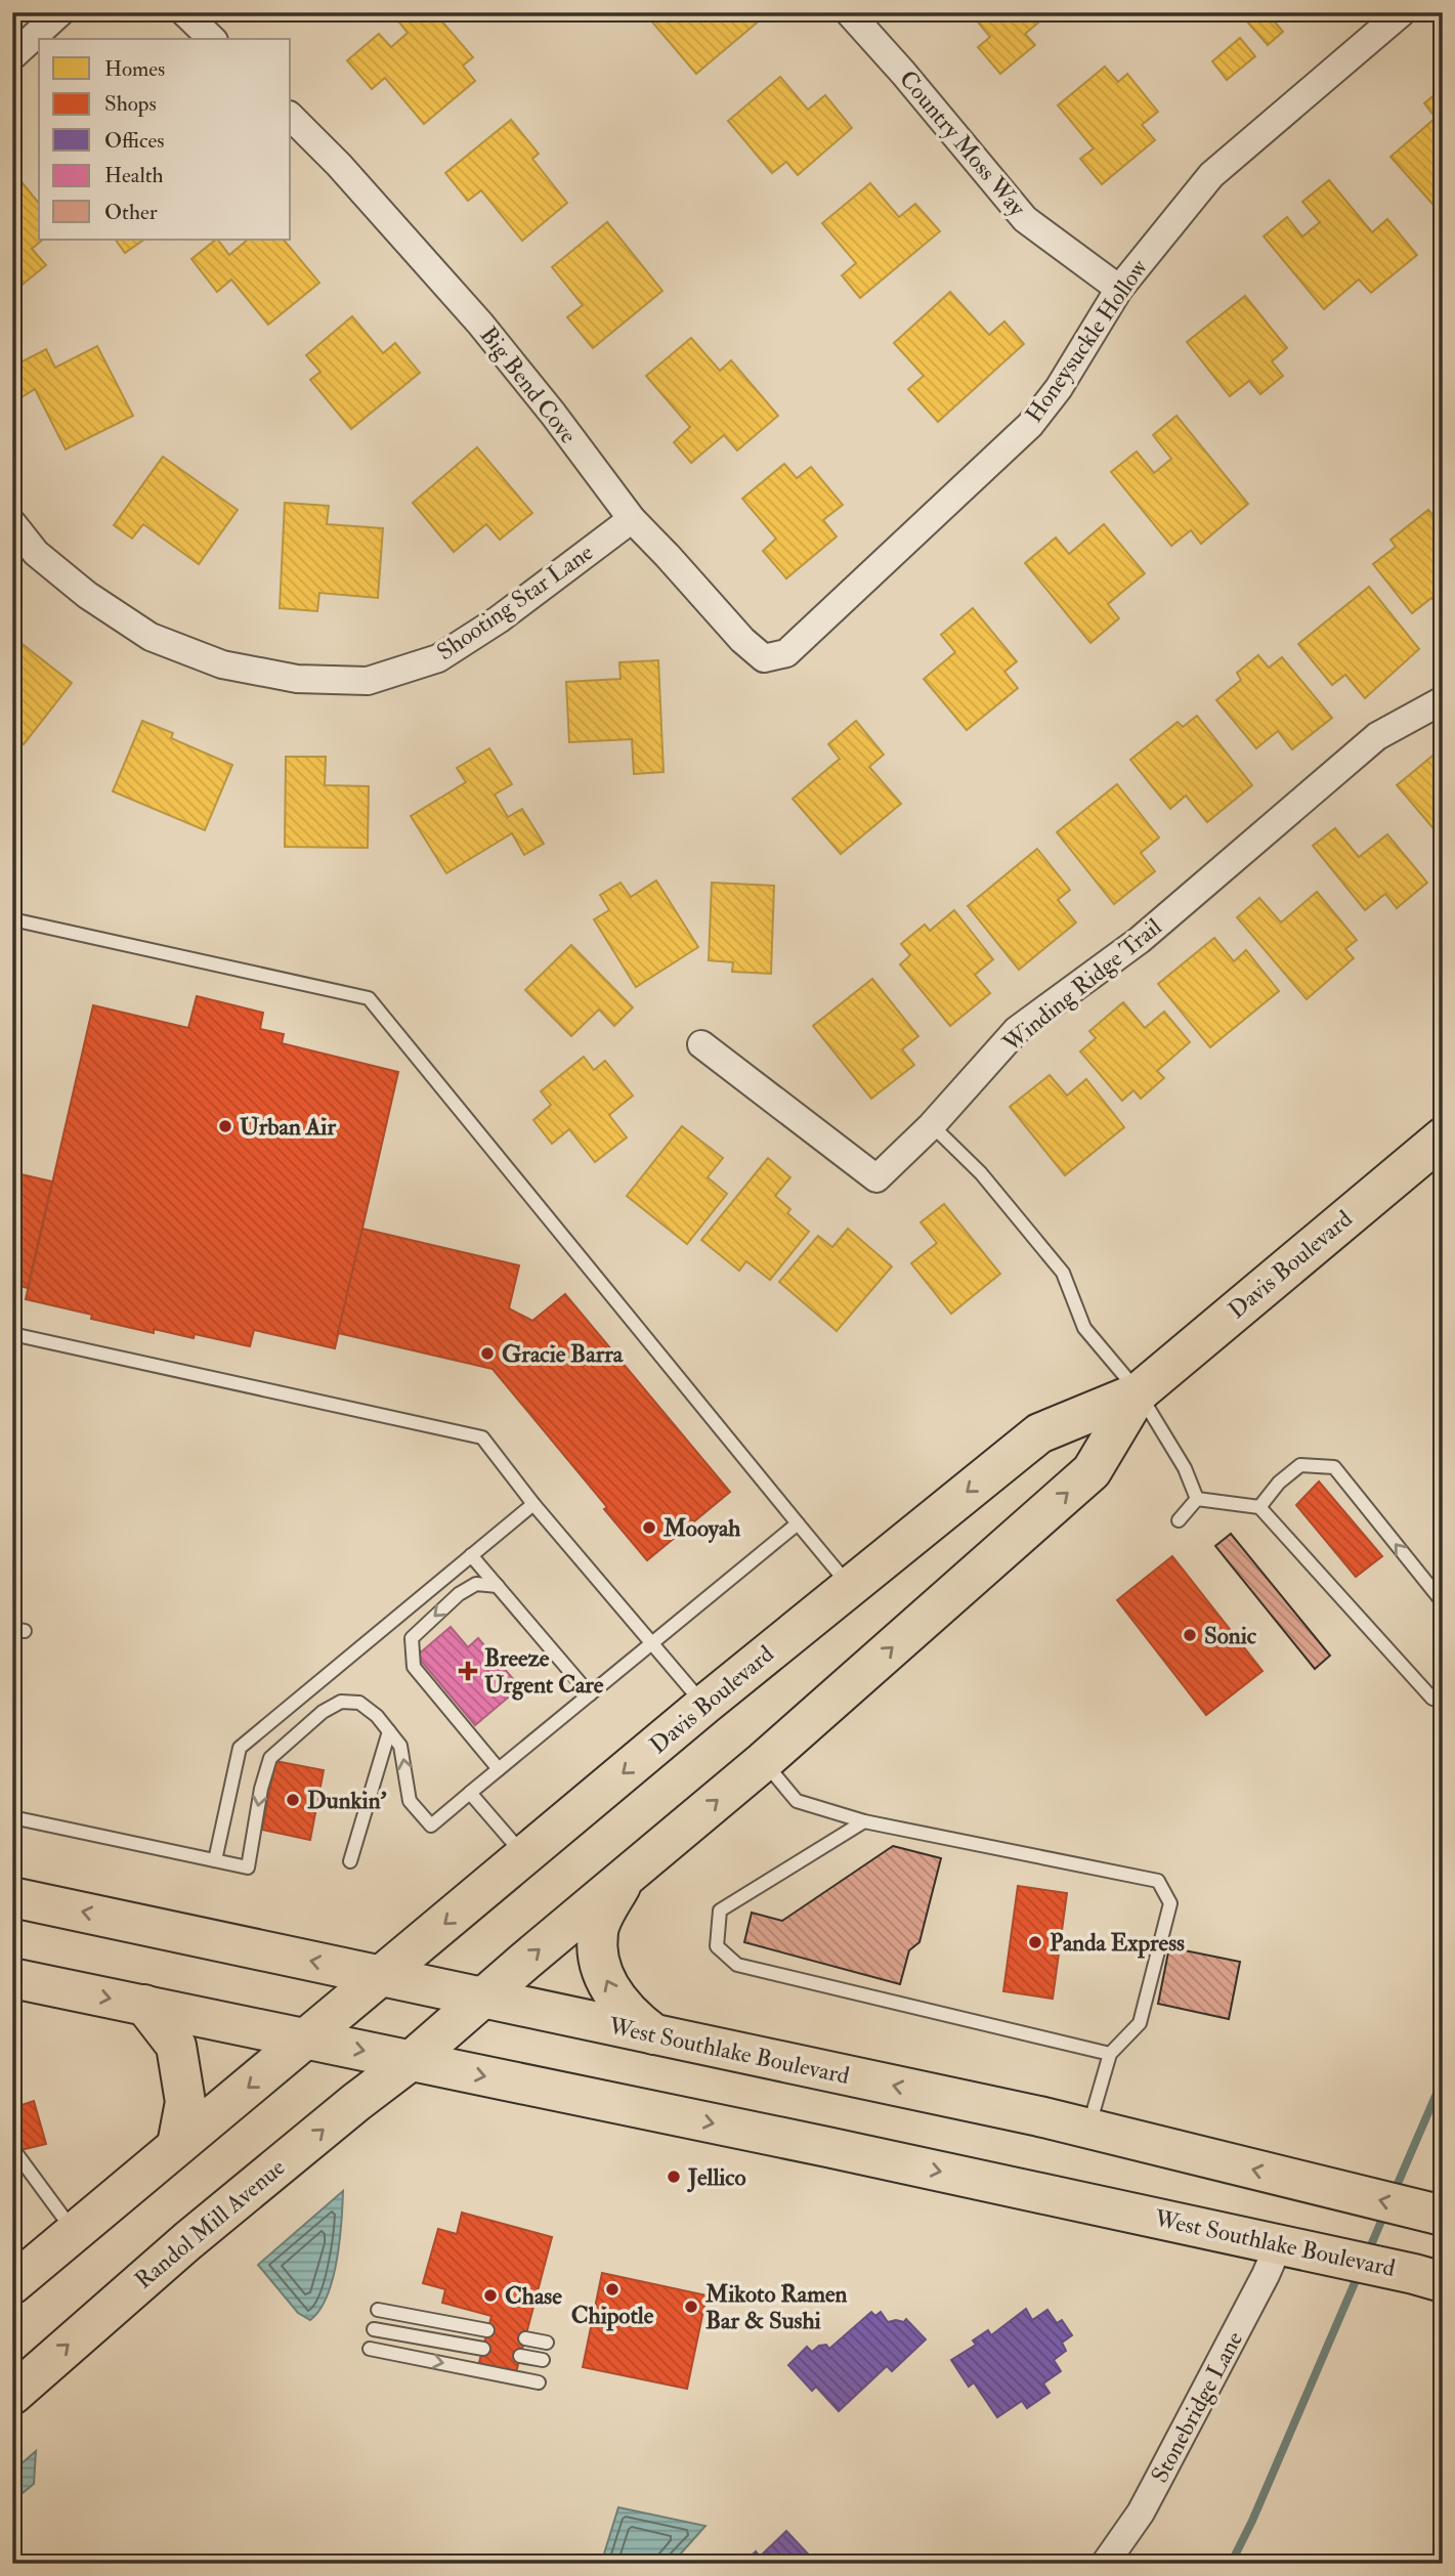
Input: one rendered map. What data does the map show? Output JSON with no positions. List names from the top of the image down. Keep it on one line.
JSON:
{"streets":{"main road":["Davis Boulevard","West Southlake Boulevard","Randol Mill Avenue"],"street":["Country Moss Way","Honeysuckle Hollow","Big Bend Cove","Shooting Star Lane","Winding Ridge Trail","Stonebridge Lane"]},"crossings":[["Country Moss Way","Honeysuckle Hollow"],["Honeysuckle Hollow","Big Bend Cove"],["Big Bend Cove","Shooting Star Lane"],["Davis Boulevard","West Southlake Boulevard"],["Davis Boulevard","Randol Mill Avenue"],["West Southlake Boulevard","Randol Mill Avenue"],["West Southlake Boulevard","Stonebridge Lane"]],"places":{"other":["Urban Air","Gracie Barra","Mooyah","Sonic","Dunkin'","Panda Express","Jellico","Chipotle","Chase","Mikoto Ramen Bar & Sushi"],"health":["Breeze Urgent Care"]},"legend":["Homes","Shops","Offices","Health","Other"]}
